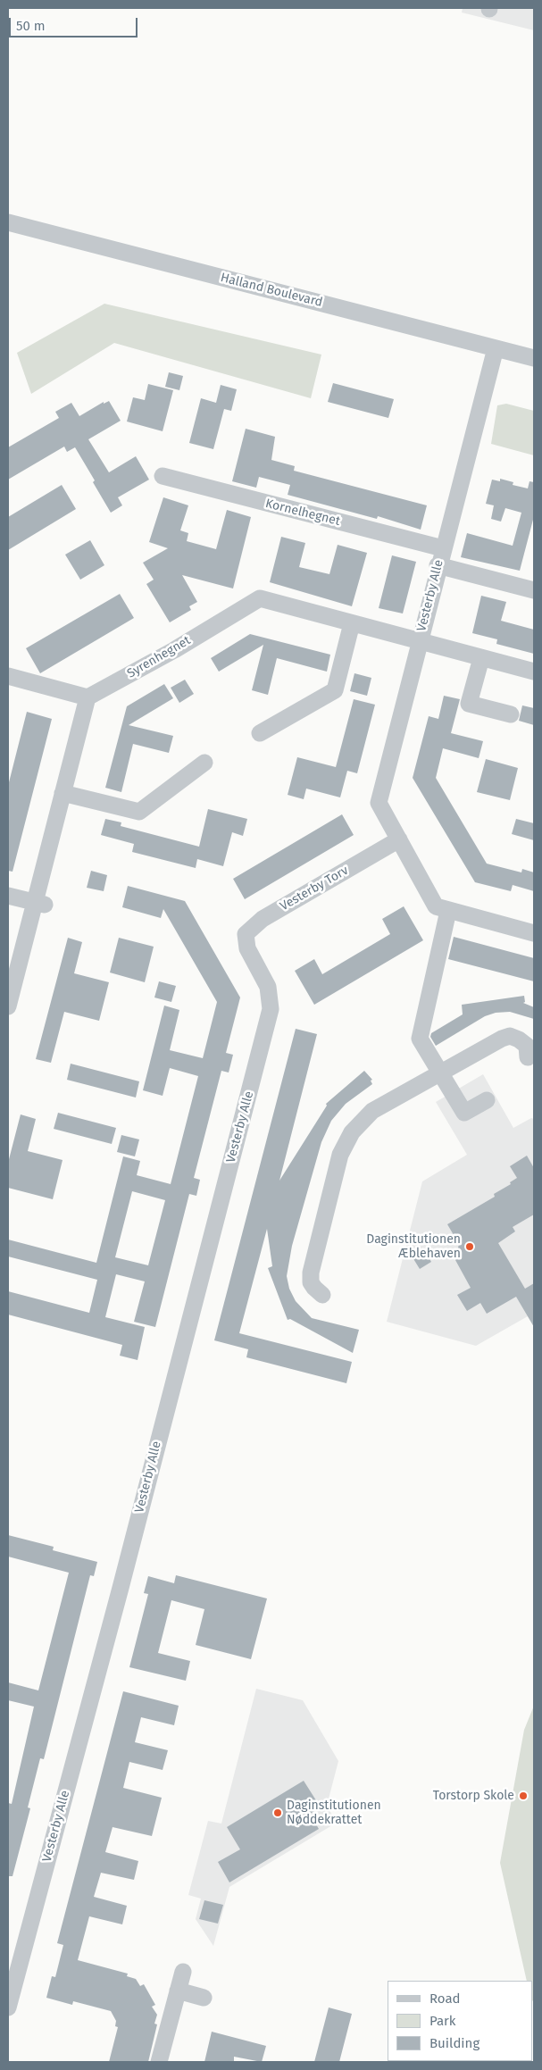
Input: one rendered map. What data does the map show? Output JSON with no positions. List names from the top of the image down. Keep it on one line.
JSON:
{"streets":{"street":["Halland Boulevard","Kornelhegnet","Vesterby Alle","Syrenhegnet","Vesterby Torv"]},"crossings":[["Halland Boulevard","Vesterby Alle"],["Kornelhegnet","Vesterby Alle"],["Vesterby Alle","Syrenhegnet"],["Vesterby Alle","Vesterby Torv"]],"places":["Daginstitutionen Æblehaven","Torstorp Skole","Daginstitutionen Nøddekrattet"],"legend":["Road","Park","Building"],"scale_bar":"50 m"}
